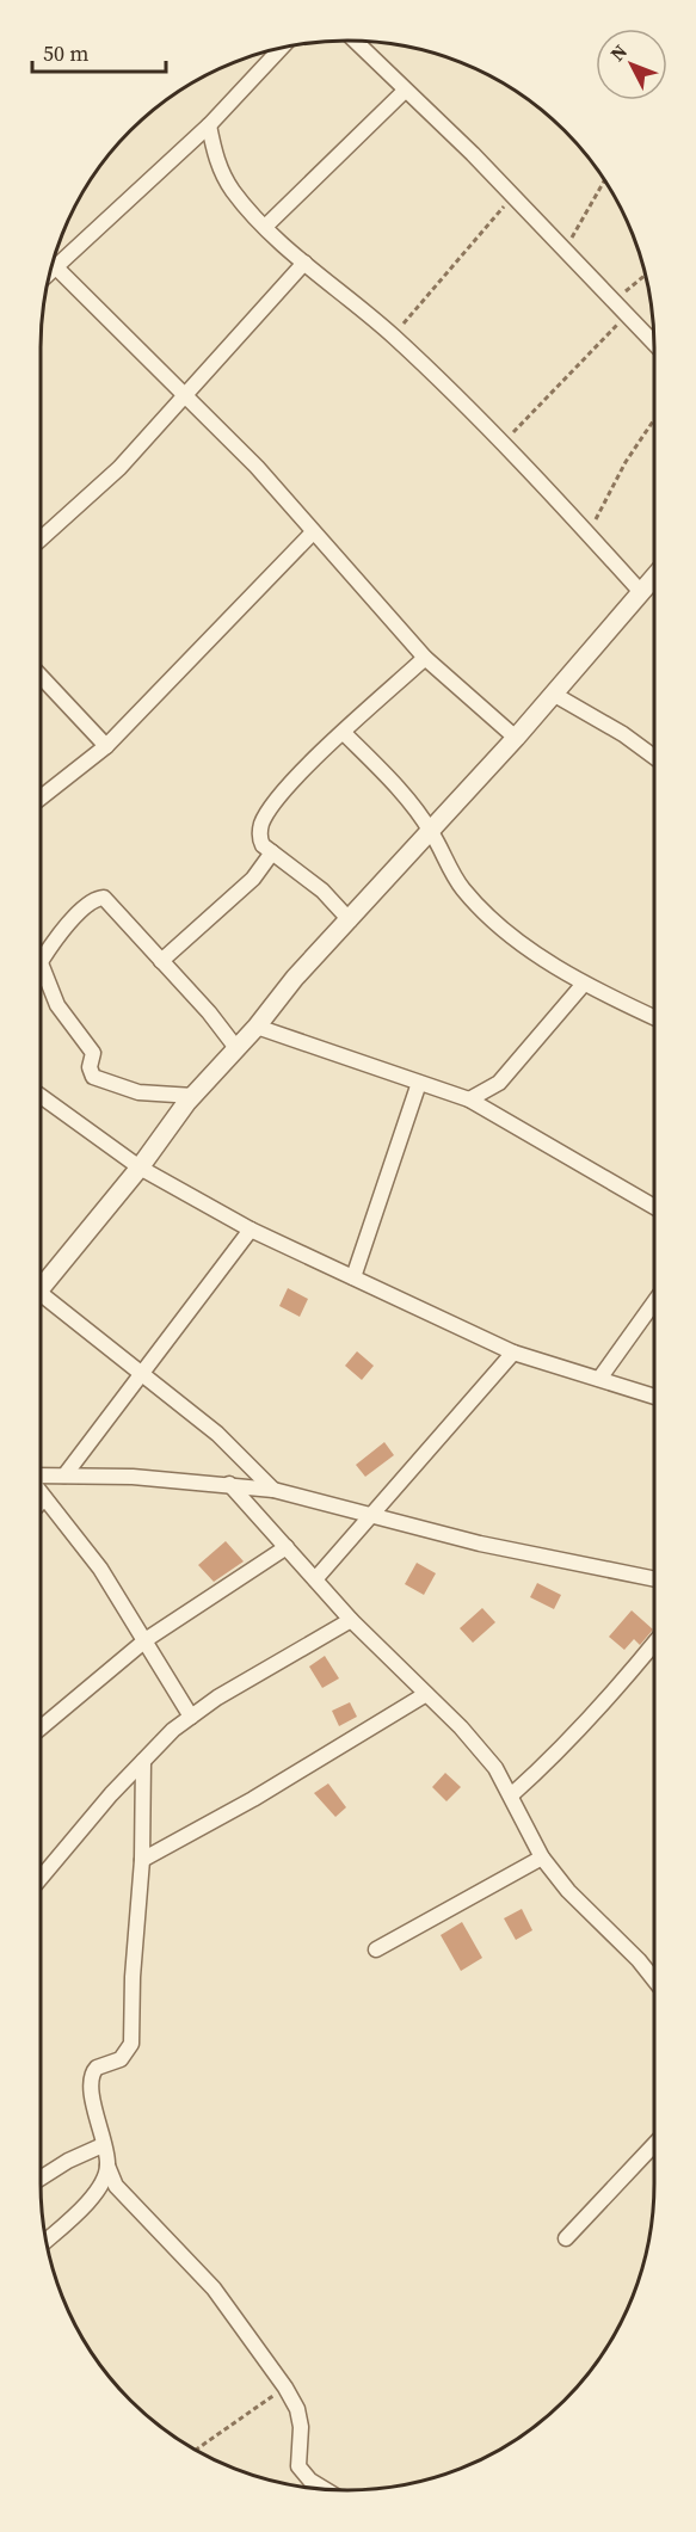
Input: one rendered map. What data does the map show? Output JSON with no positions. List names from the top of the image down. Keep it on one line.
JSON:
{"scale_bar":"50 m","north":"top left"}
